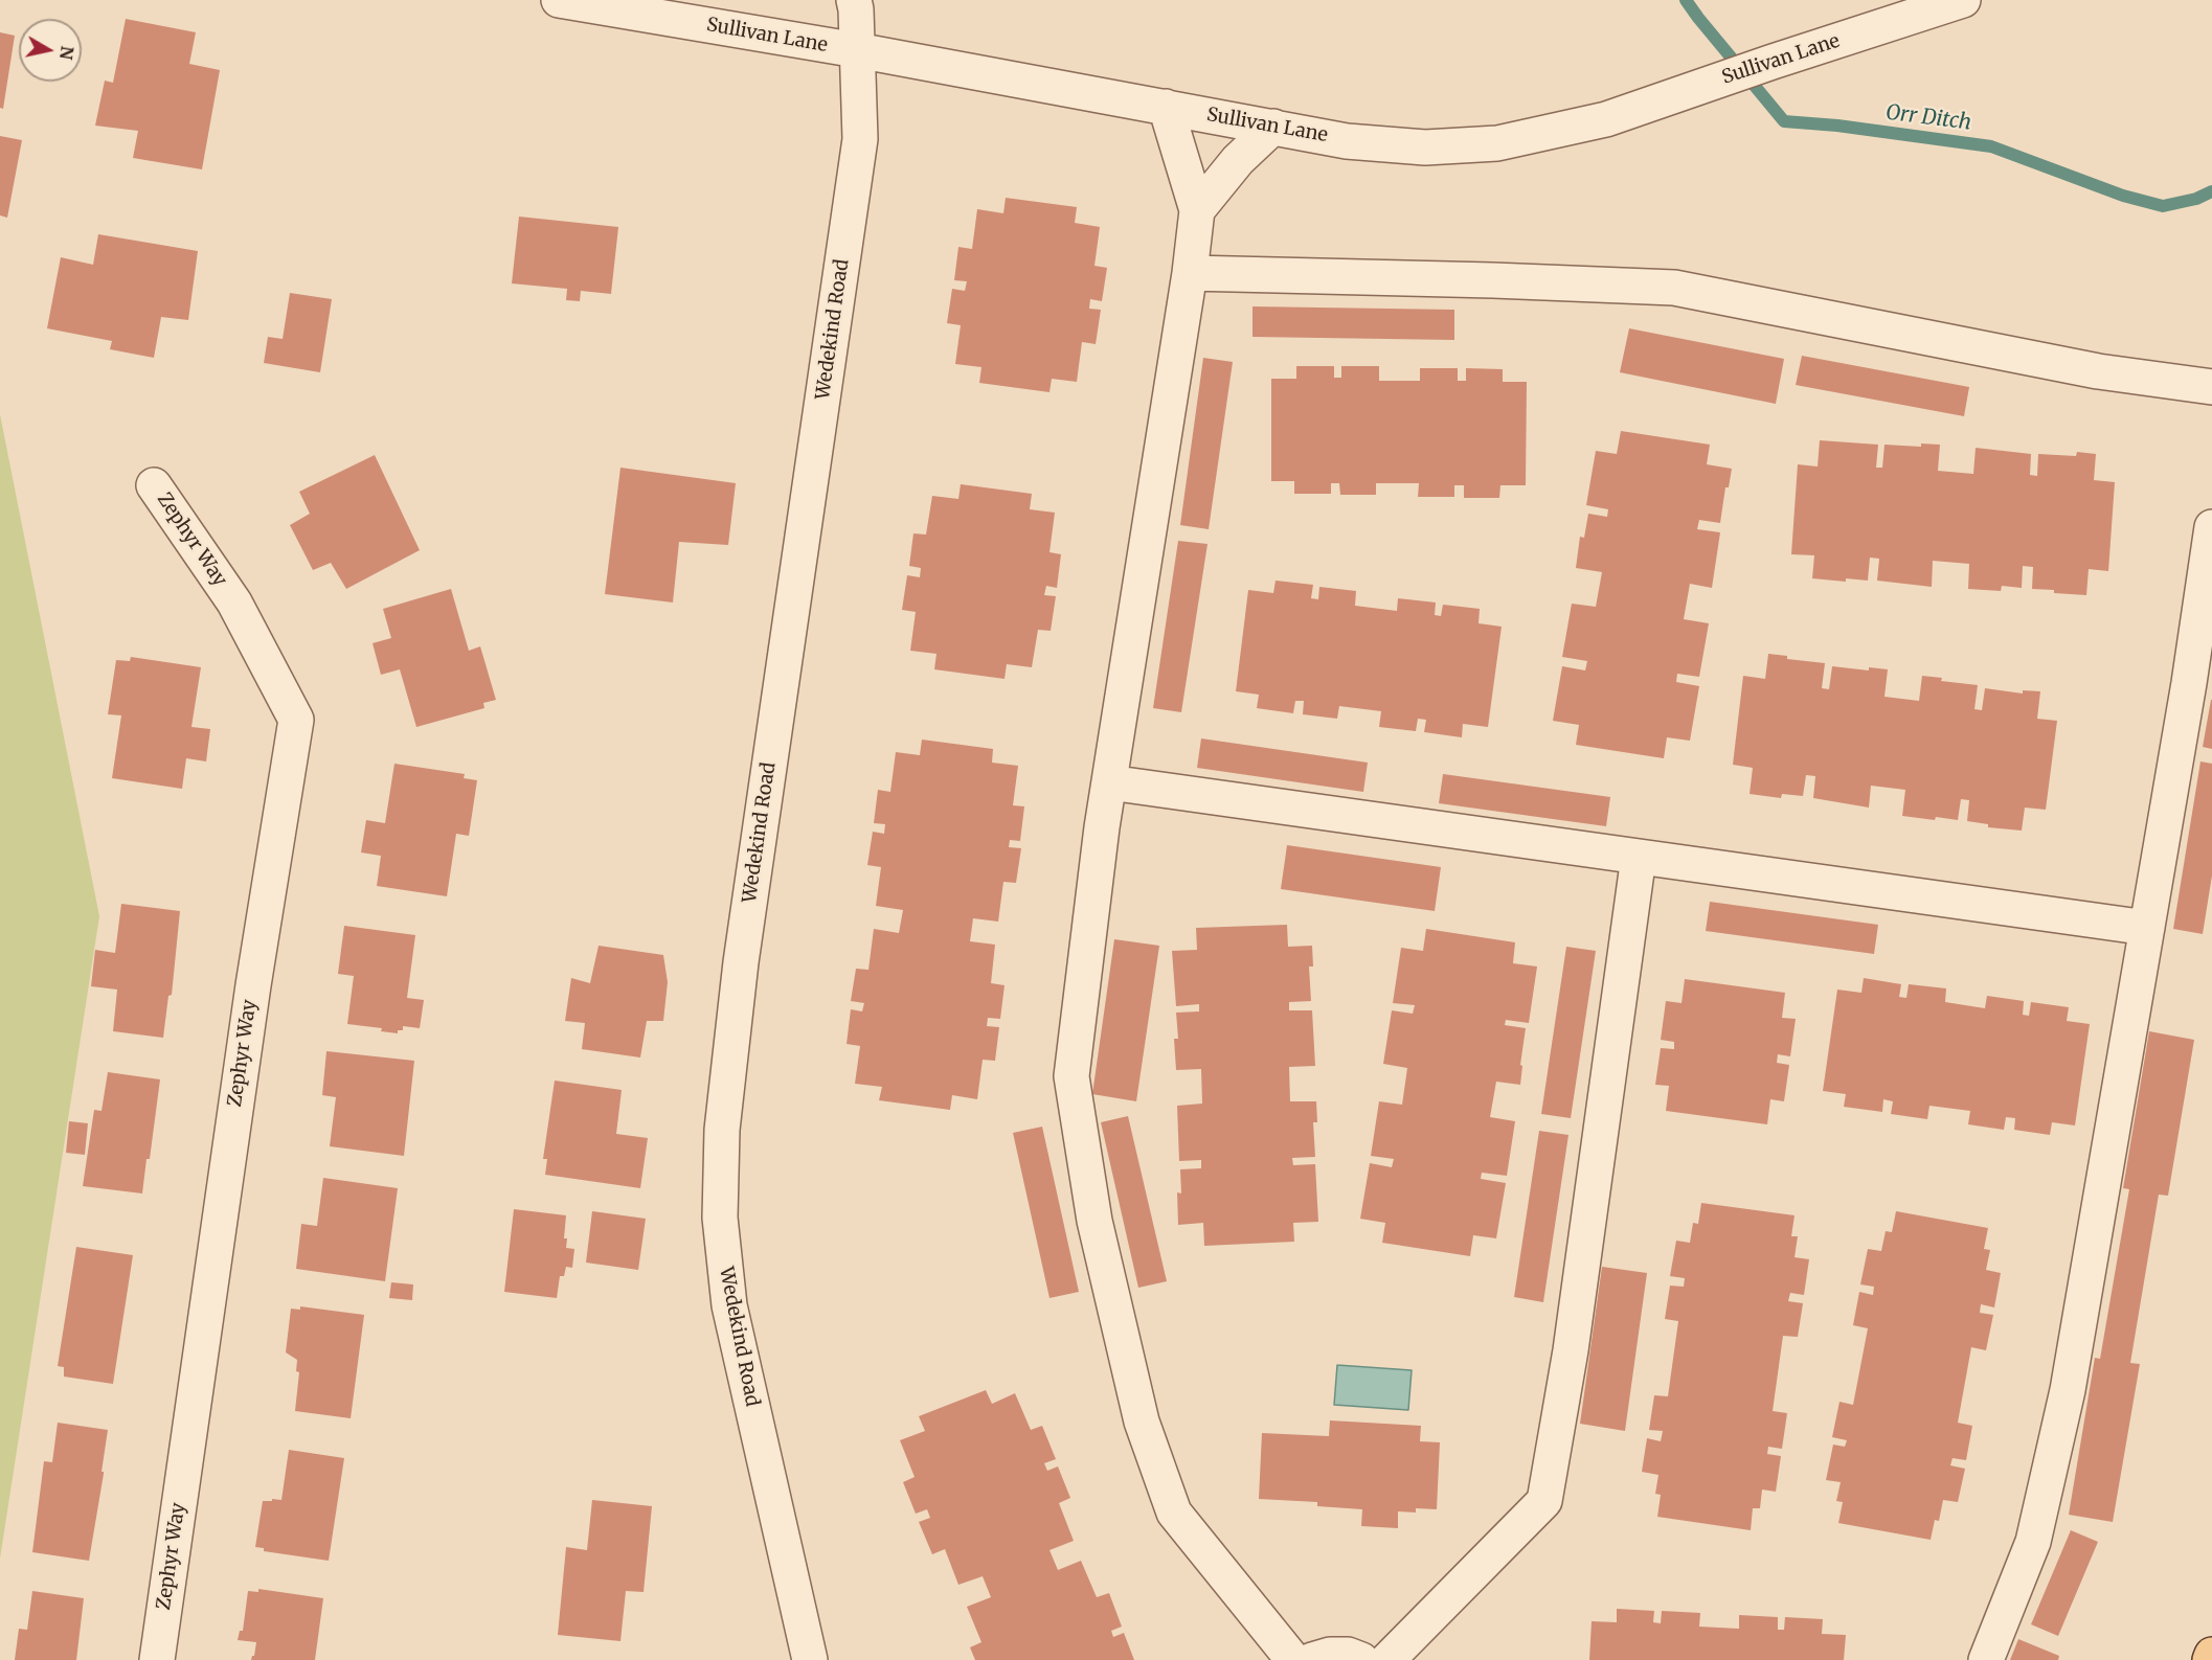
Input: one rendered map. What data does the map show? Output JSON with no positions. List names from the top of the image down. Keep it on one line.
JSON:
{"streets":{"street":["Sullivan Lane","Wedekind Road","Zephyr Way"]},"crossings":[["Sullivan Lane","Wedekind Road"]],"water":["Orr Ditch"],"north":"right"}
